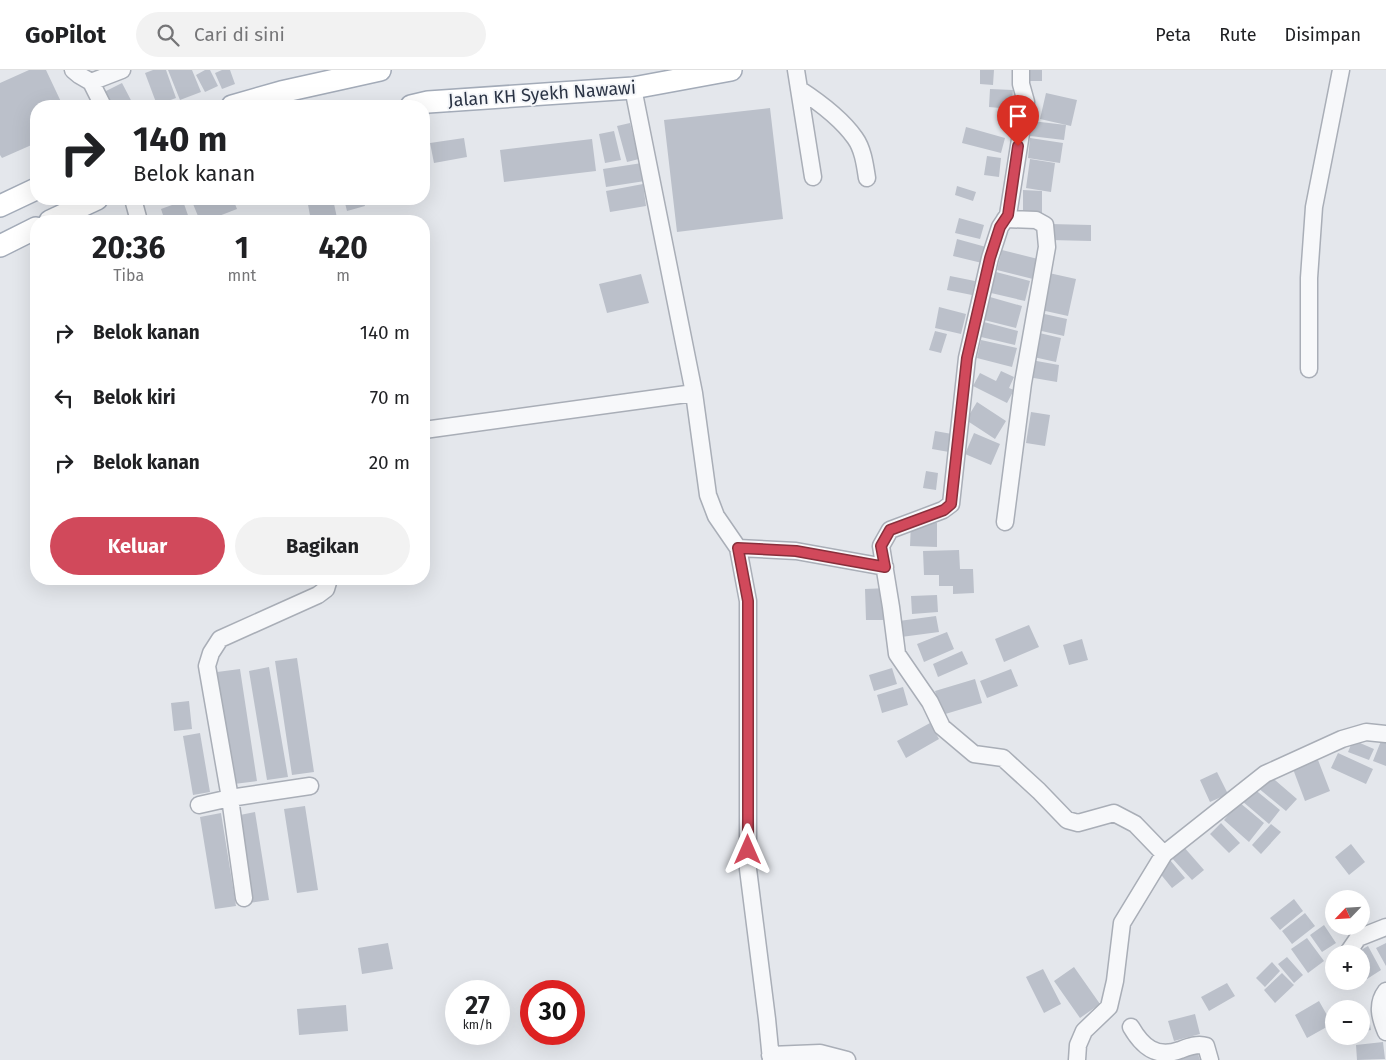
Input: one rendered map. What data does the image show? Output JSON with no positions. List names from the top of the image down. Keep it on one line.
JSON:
{"streets":{"main road":["Jalan KH Syekh Nawawi"]},"north":"bottom left","page":{"header":"GoPilot","search":"Cari di sini","nav":["Peta","Rute","Disimpan"],"turn":["140 m","Belok kanan"],"eta":["20:36","Tiba","1","mnt","420","m"],"list":[{"name":"Belok kanan","value":"140 m"},{"name":"Belok kiri","value":"70 m"},{"name":"Belok kanan","value":"20 m"}],"buttons":["Keluar","Bagikan"],"map_buttons":["+","−"],"speed":"27 km/h","limit":"30"}}
